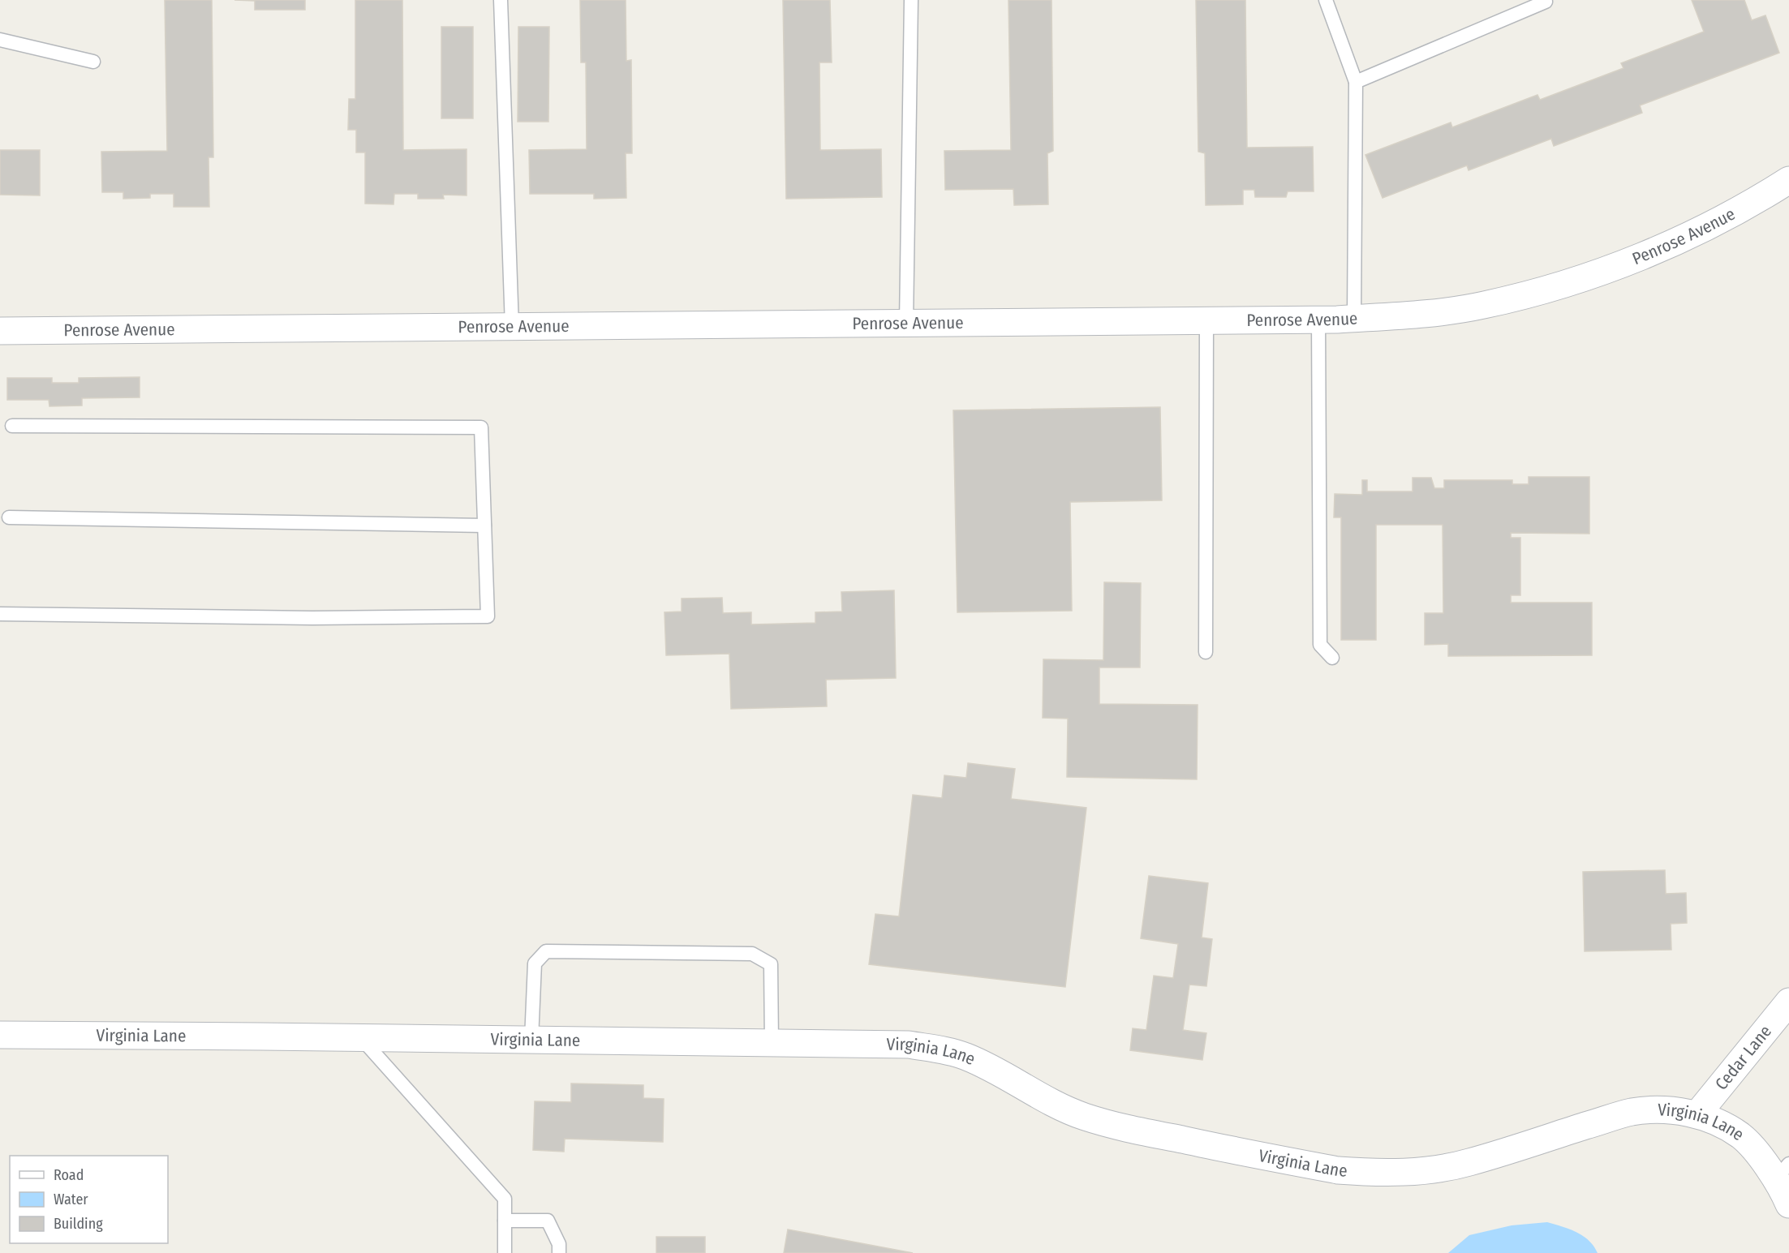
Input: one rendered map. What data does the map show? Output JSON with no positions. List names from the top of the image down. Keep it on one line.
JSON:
{"streets":{"street":["Penrose Avenue","Virginia Lane","Cedar Lane"]},"crossings":[["Virginia Lane","Cedar Lane"]],"legend":["Road","Water","Building"]}
